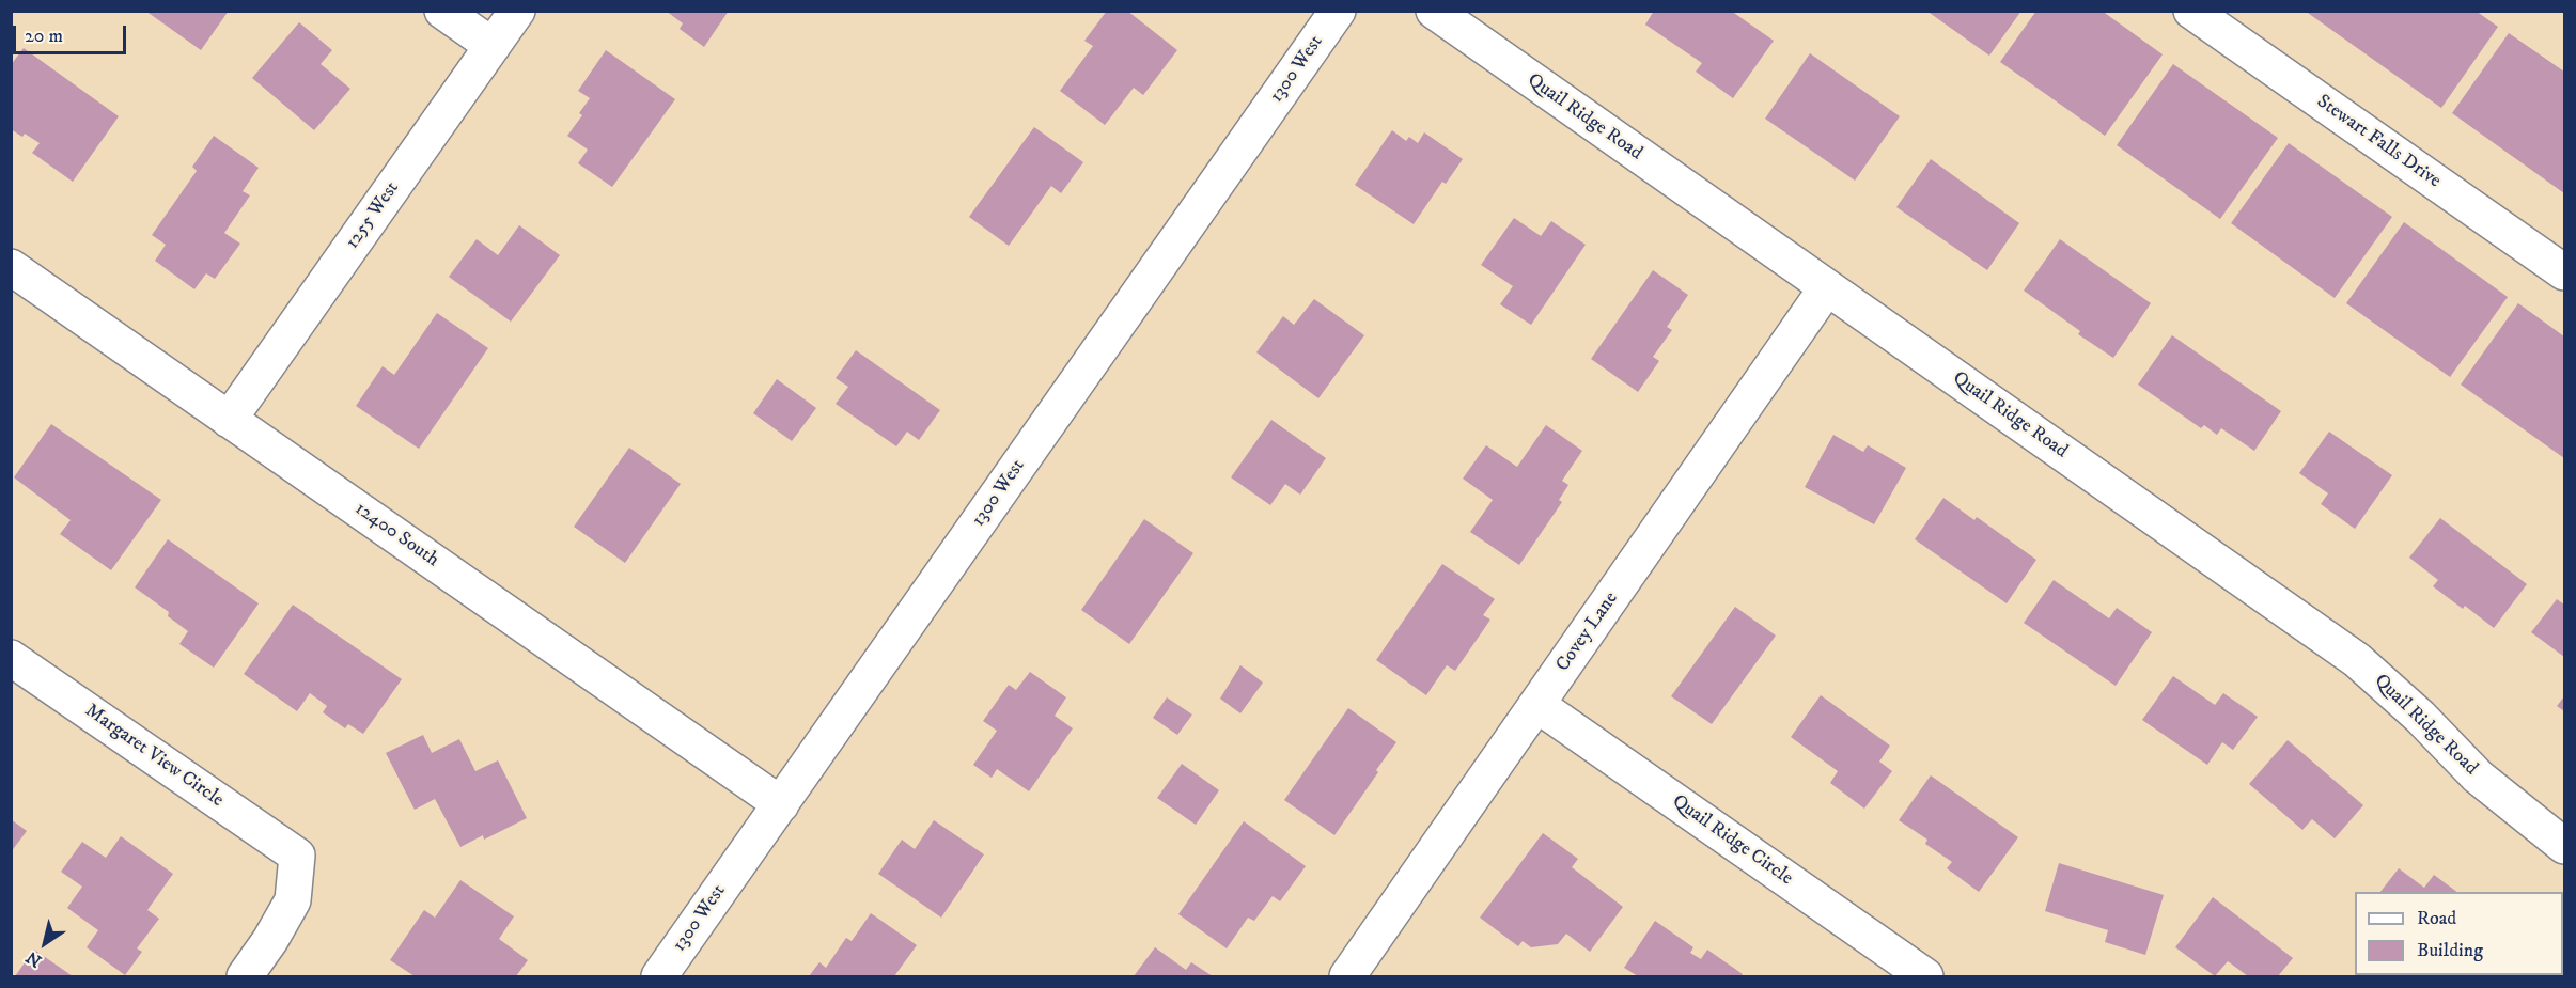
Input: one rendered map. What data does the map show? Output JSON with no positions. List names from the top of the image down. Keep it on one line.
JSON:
{"streets":{"street":["1300 West","Quail Ridge Road","Stewart Falls Drive","1255 West","12400 South","Covey Lane","Margaret View Circle","Quail Ridge Circle"]},"crossings":[["1300 West","12400 South"],["Quail Ridge Road","Covey Lane"],["1255 West","12400 South"],["Covey Lane","Quail Ridge Circle"]],"legend":["Road","Building"],"scale_bar":"20 m","north":"bottom left"}
